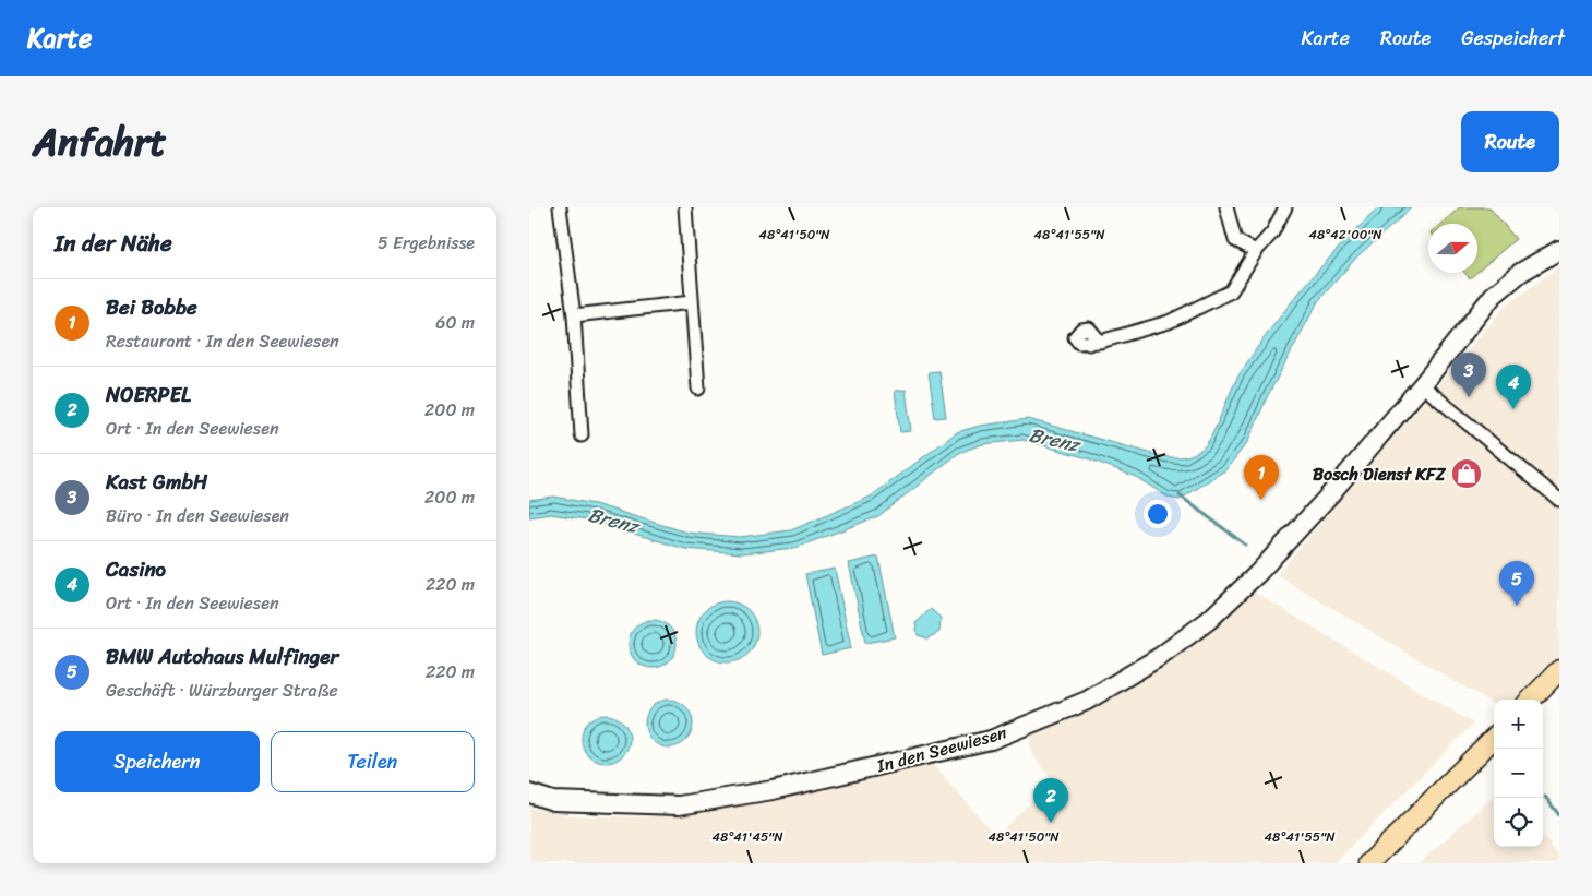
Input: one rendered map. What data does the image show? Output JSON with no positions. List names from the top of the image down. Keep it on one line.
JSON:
{"streets":{"street":["In den Seewiesen"]},"water":["Brenz"],"places":{"shop":["Bosch Dienst KFZ"]},"north":"right","page":{"header":"Karte","nav":["Karte","Route","Gespeichert"],"title":"Anfahrt","buttons":["Route",["Speichern","Teilen"]],"heading":["In der Nähe","5 Ergebnisse"],"list":[{"mark":"1","name":"Bei Bobbe","note":"Restaurant · In den Seewiesen","value":"60 m"},{"mark":"2","name":"NOERPEL","note":"Ort · In den Seewiesen","value":"200 m"},{"mark":"3","name":"Kast GmbH","note":"Büro · In den Seewiesen","value":"200 m"},{"mark":"4","name":"Casino","note":"Ort · In den Seewiesen","value":"220 m"},{"mark":"5","name":"BMW Autohaus Mulfinger","note":"Geschäft · Würzburger Straße","value":"220 m"}],"pins":["3","4","1","5","2"],"map_buttons":["+","−"]},"coordinates":["48°41'50\"N","48°41'55\"N","48°42'00\"N","48°41'45\"N"]}
